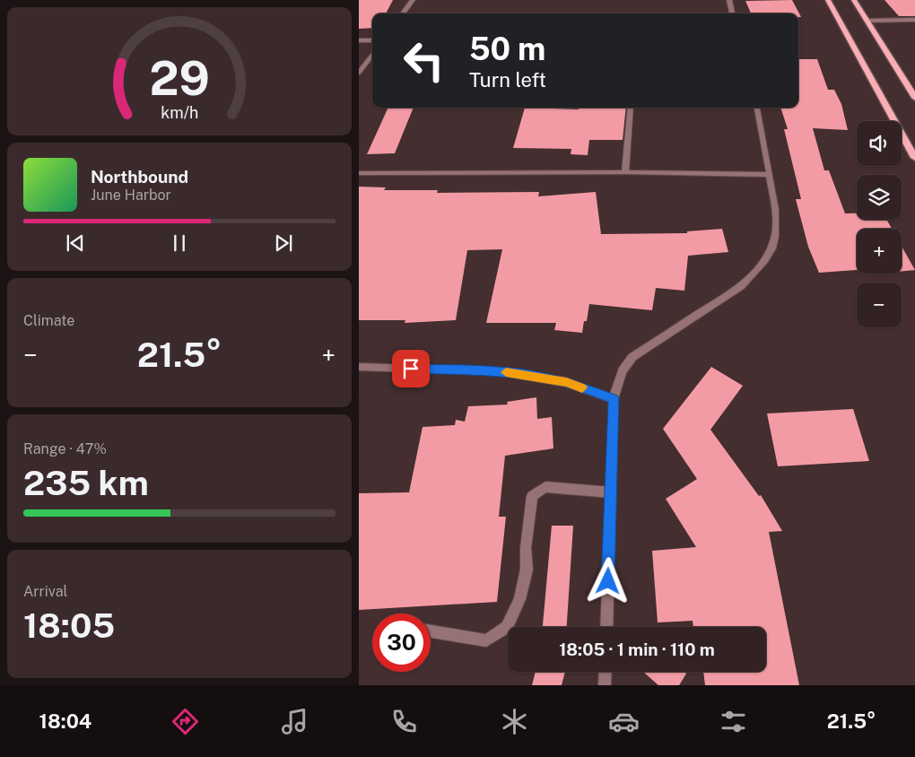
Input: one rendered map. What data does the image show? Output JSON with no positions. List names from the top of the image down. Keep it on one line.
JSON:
{"page":{"turn":["50 m","Turn left"],"map_buttons":["+","−"],"song":["Northbound","June Harbor"],"tile":["Climate",["Range · 47%","235 km"],["Arrival","18:05"]],"heat":["−","21.5°","+"],"limit":"30","trip":"18:05 · 1 min · 110 m","tabs":["18:04","21.5°"],"gauge":["29","km/h"]}}
